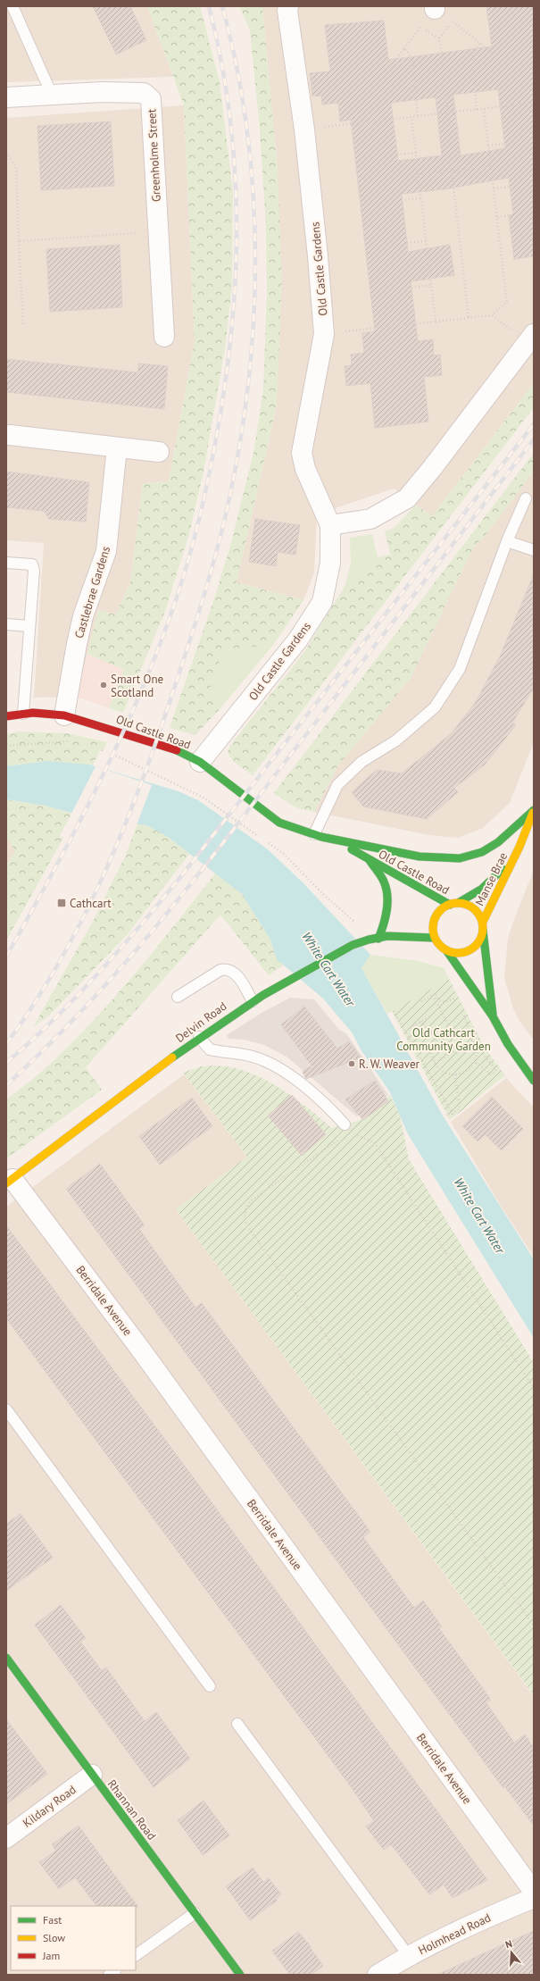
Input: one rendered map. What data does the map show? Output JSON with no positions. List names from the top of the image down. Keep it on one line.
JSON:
{"streets":{"main road":["Old Castle Road","Manse Brae","Delvin Road","Rhannan Road"],"street":["Greenholme Street","Old Castle Gardens","Castlebrae Gardens","Berridale Avenue","Kildary Road","Holmhead Road"]},"crossings":[["Old Castle Gardens","Old Castle Road"],["Castlebrae Gardens","Old Castle Road"],["Old Castle Road","Manse Brae"],["Old Castle Road","Delvin Road"],["Manse Brae","Delvin Road"],["Delvin Road","Berridale Avenue"],["Kildary Road","Rhannan Road"]],"water":["White Cart Water"],"parks":["Old Cathcart Community Garden"],"places":{"other":["Smart One Scotland","R. W. Weaver"],"transit":["Cathcart"]},"legend":["Fast","Slow","Jam"],"north":"top"}
